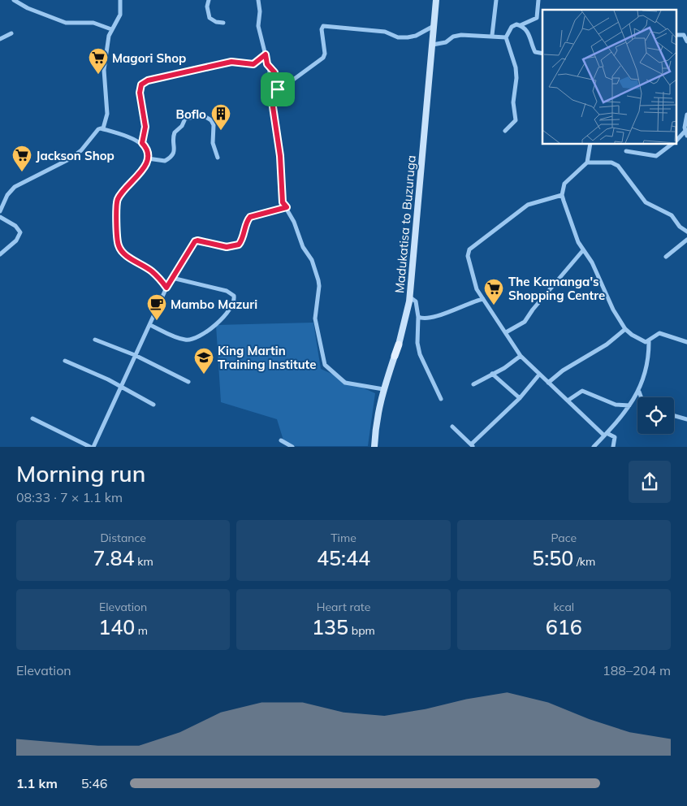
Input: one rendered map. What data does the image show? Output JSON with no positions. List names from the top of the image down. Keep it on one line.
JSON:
{"streets":{"main road":["Madukatisa to Buzuruga"]},"places":{"supermarket":["Magori Shop","Jackson Shop","The Kamanga's Shopping Centre"],"building":["Boflo"],"cafe":["Mambo Mazuri"],"school or university":["King Martin Training Institute"]},"page":{"heading":["Morning run","08:33 · 7 × 1.1 km"],"stats":[["Distance","7.84 km"],["Time","45:44"],["Pace","5:50 /km"],["Elevation","140 m"],["Heart rate","135 bpm"],["kcal","616"]],"chart":["Elevation","188–204 m"],"list":[{"name":"1.1 km","note":"5:46"}]}}
